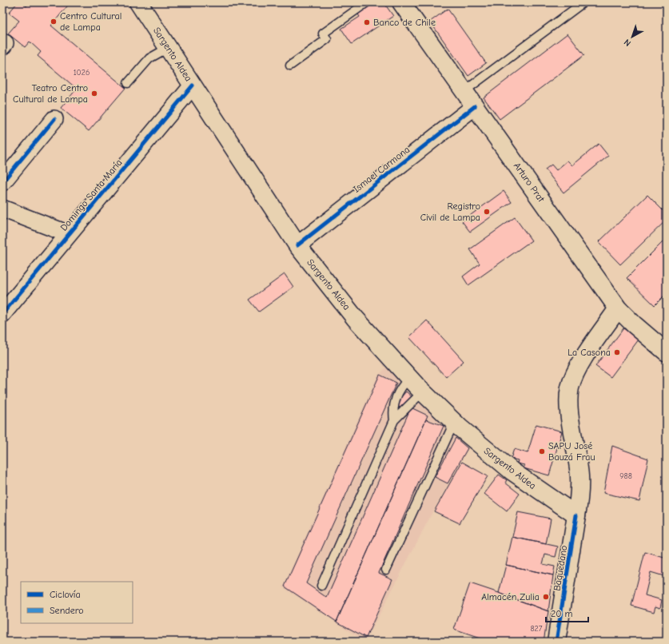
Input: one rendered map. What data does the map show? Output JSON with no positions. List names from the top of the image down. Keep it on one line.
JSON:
{"streets":{"main road":["Sargento Aldea","Arturo Prat","Baquedano"],"street":["Ismael Carmona","Domingo Santa María"]},"crossings":[["Sargento Aldea","Ismael Carmona"],["Sargento Aldea","Domingo Santa María"],["Sargento Aldea","Baquedano"],["Ismael Carmona","Arturo Prat"],["Arturo Prat","Baquedano"]],"places":["Centro Cultural de Lampa","Banco de Chile","Teatro Centro Cultural de Lampa","Registro Civil de Lampa","La Casona","SAPU José Bauzá Frau","Almacén Zulia"],"house_numbers":["1026","988","827"],"legend":["Ciclovía","Sendero"],"scale_bar":"20 m","north":"bottom left"}
